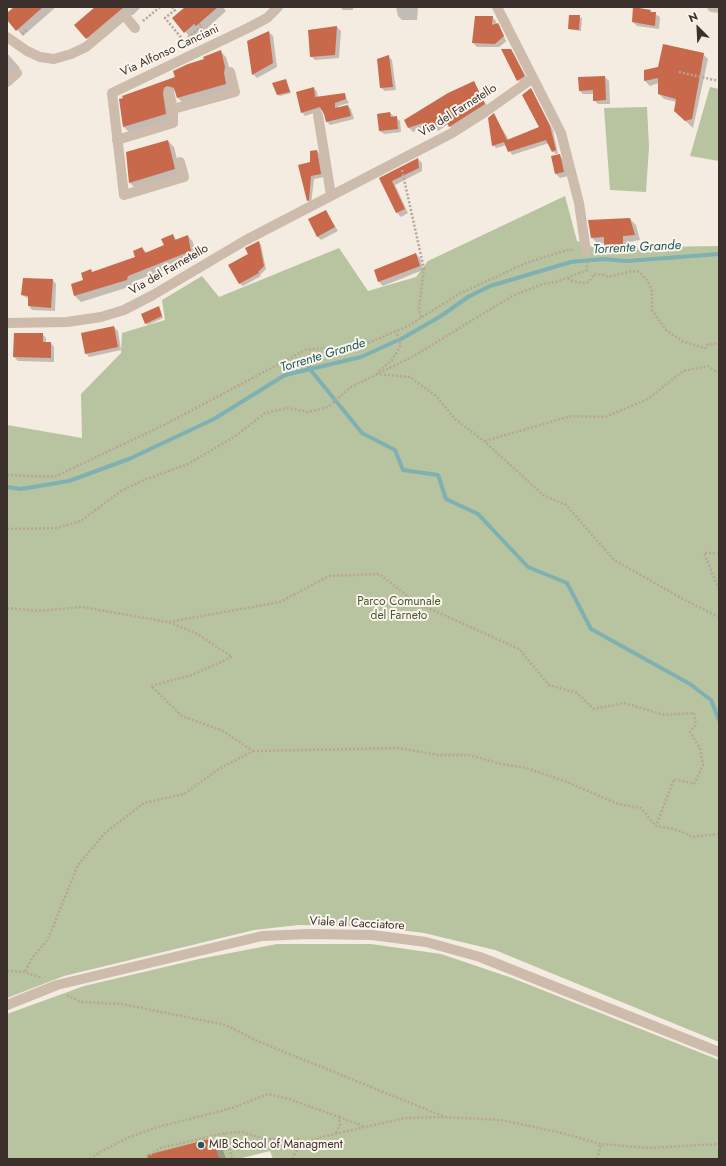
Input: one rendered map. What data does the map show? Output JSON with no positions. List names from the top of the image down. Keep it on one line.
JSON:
{"streets":{"street":["Via Alfonso Canciani","Via del Farnetello","Viale al Cacciatore"]},"water":["Torrente Grande"],"parks":["Parco Comunale del Farneto"],"places":["MIB School of Managment"],"north":"top left"}
